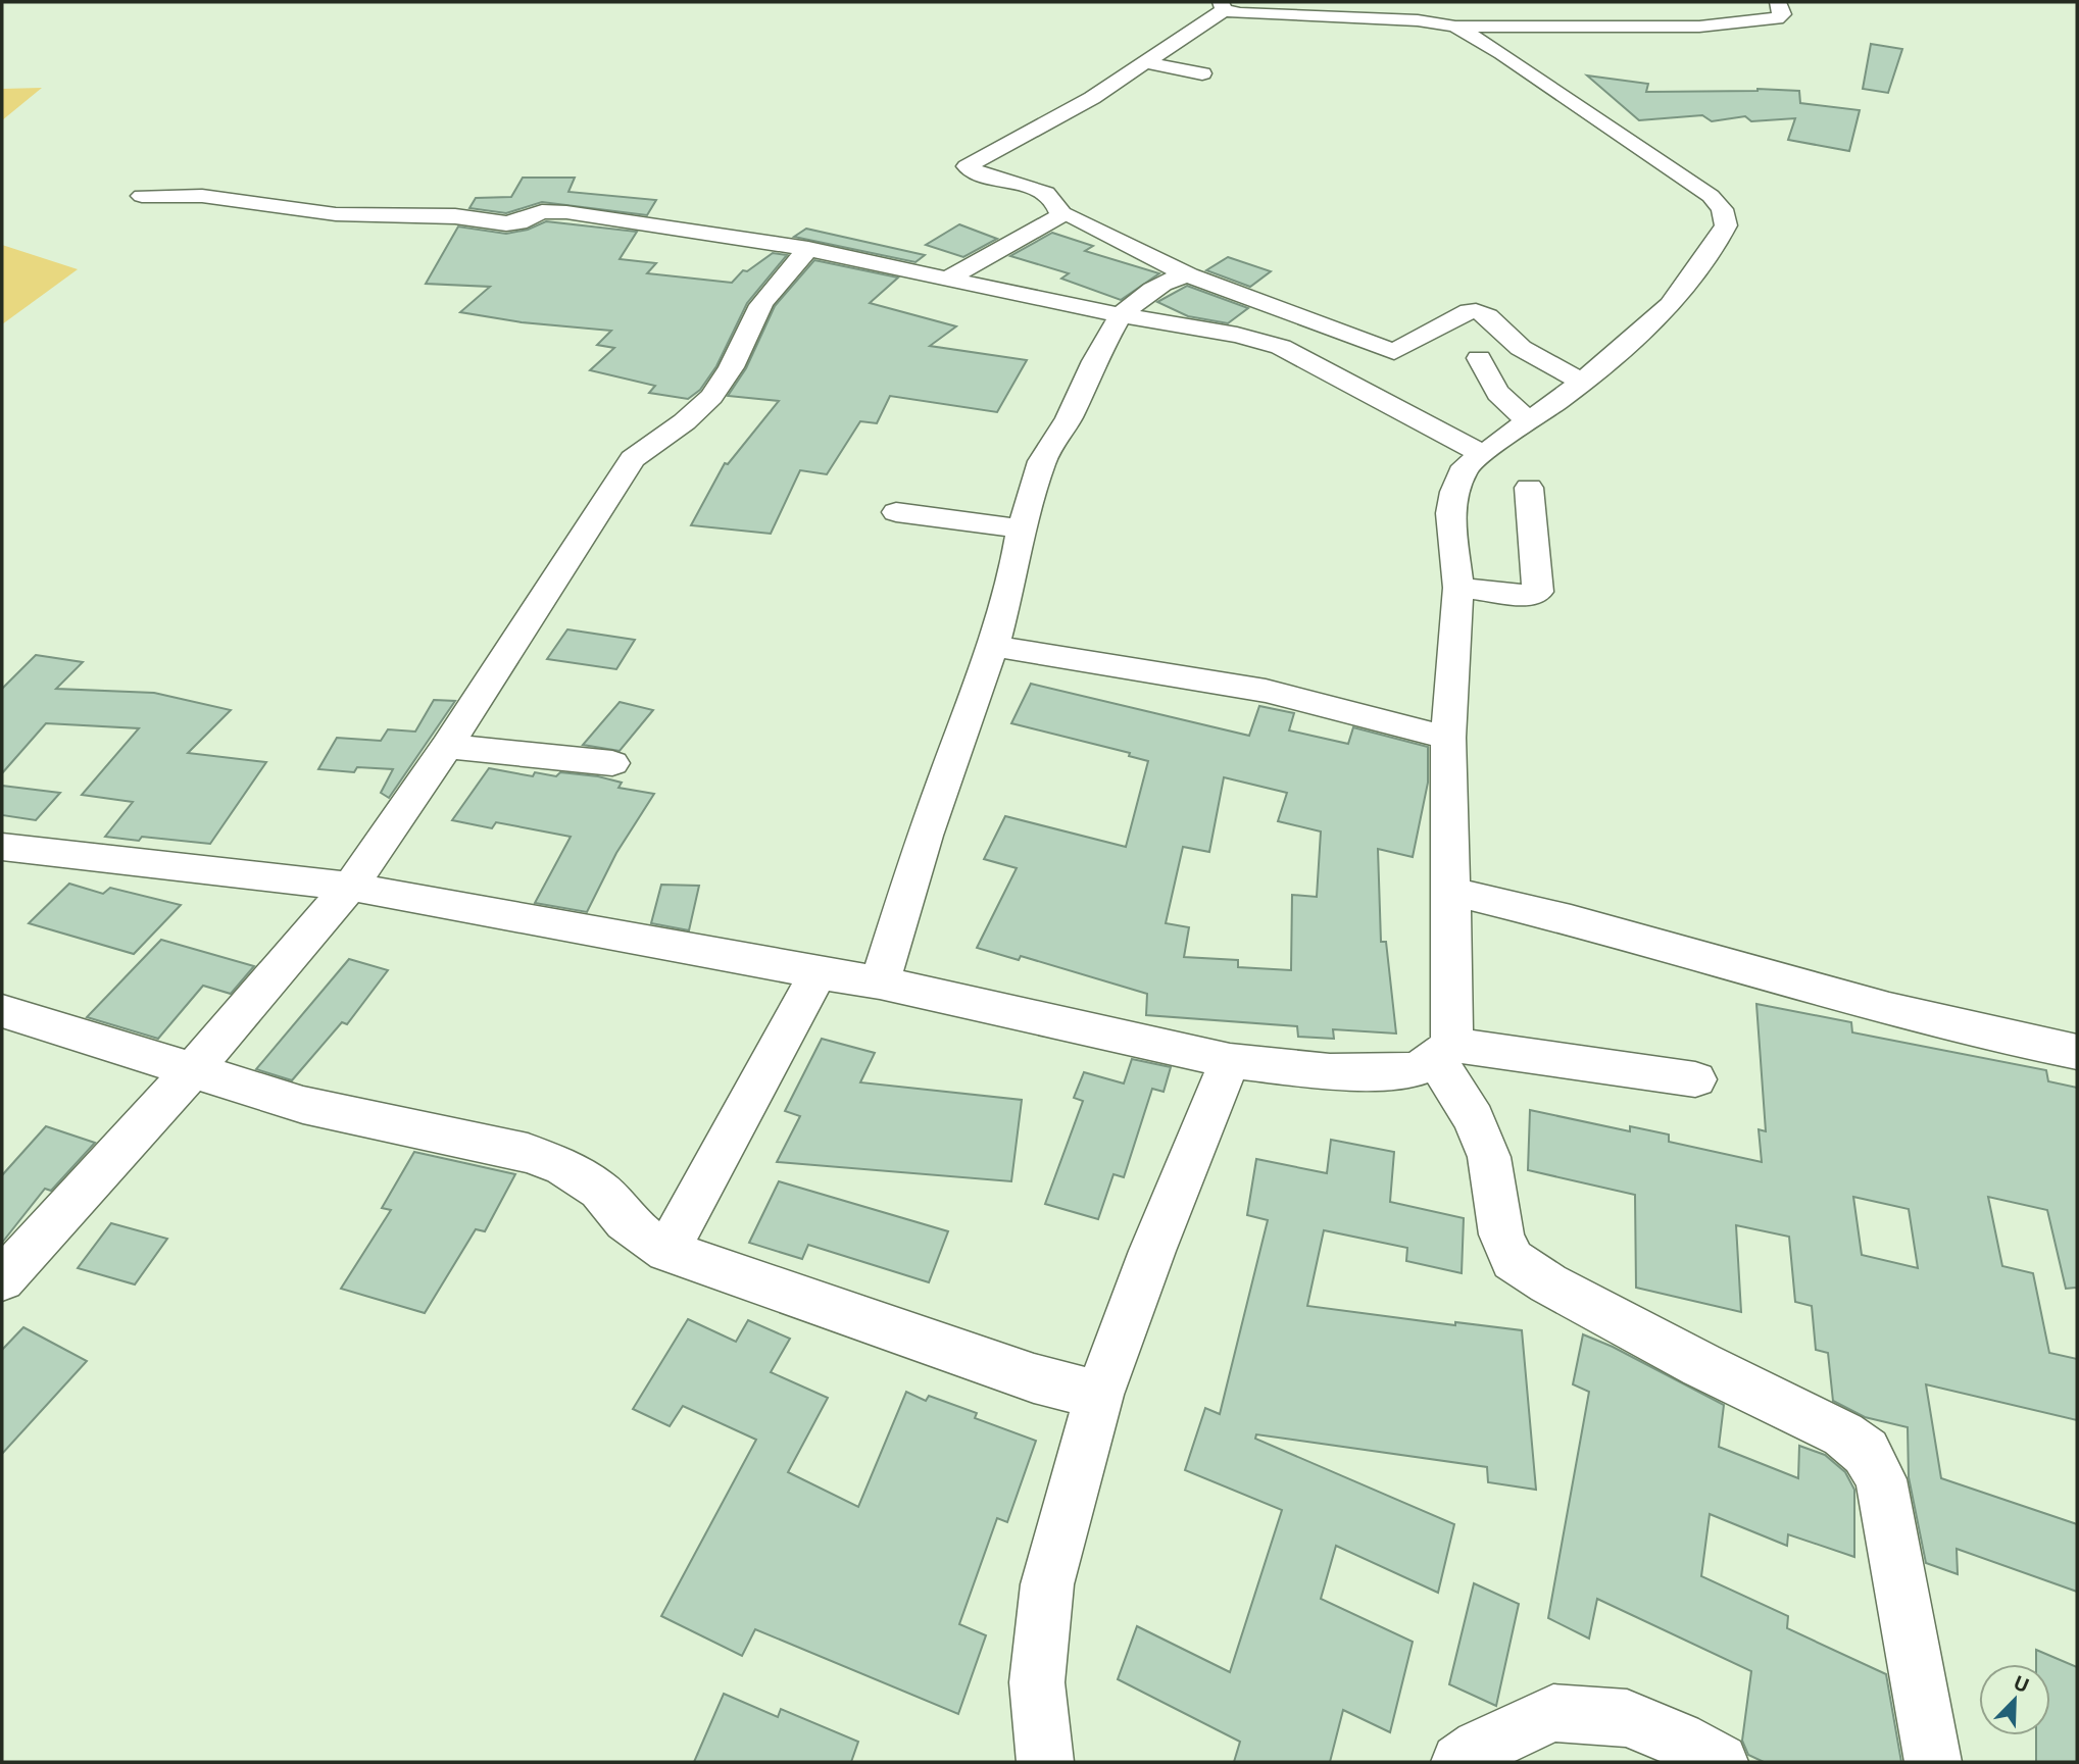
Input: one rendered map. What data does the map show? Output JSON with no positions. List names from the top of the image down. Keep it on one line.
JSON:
{"north":"top right"}
